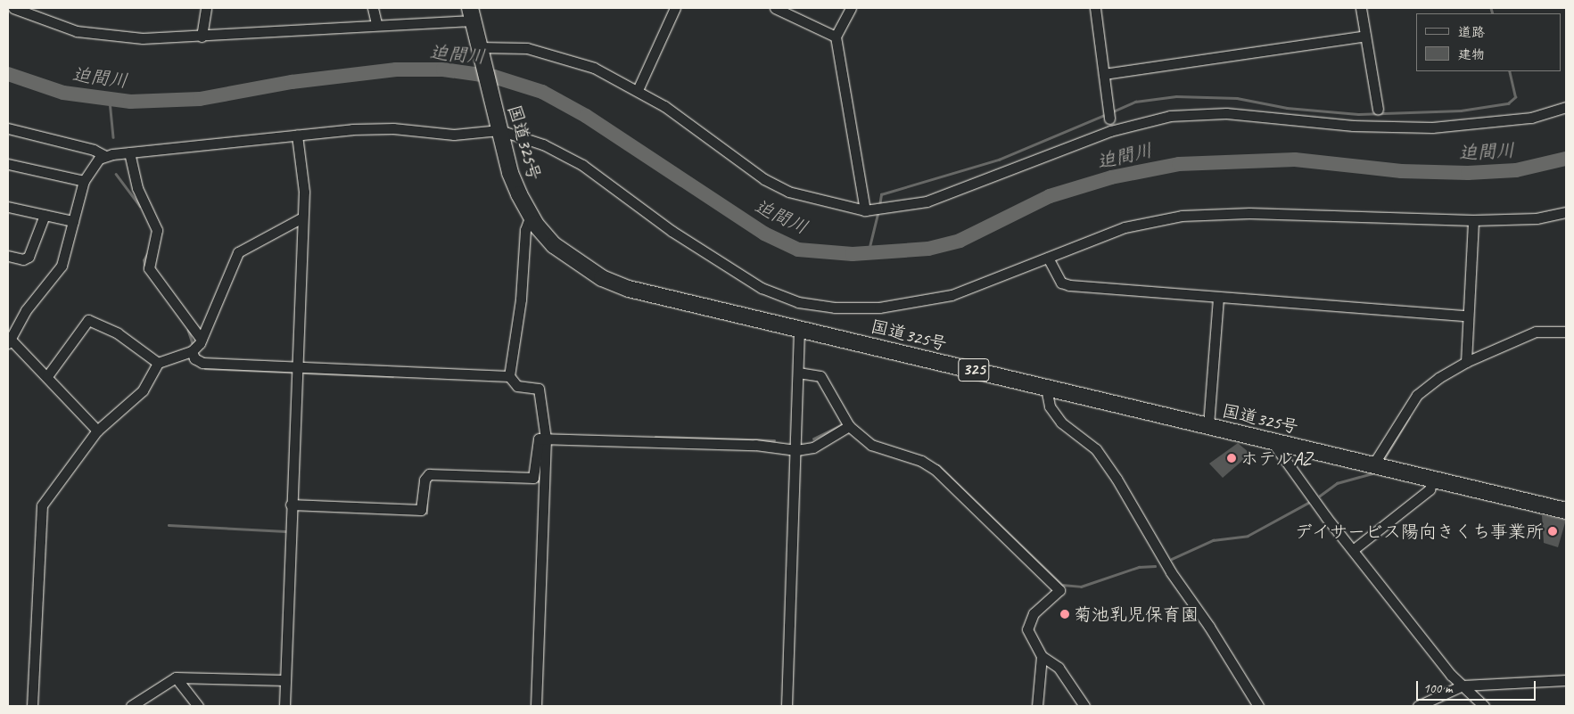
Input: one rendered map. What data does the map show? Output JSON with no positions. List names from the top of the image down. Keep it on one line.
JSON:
{"streets":{"highway":["国道325号","325"]},"water":["迫間川"],"places":["ホテルAZ","デイサービス陽向きくち事業所","菊池乳児保育園"],"legend":["道路","建物"],"scale_bar":"100 m"}
